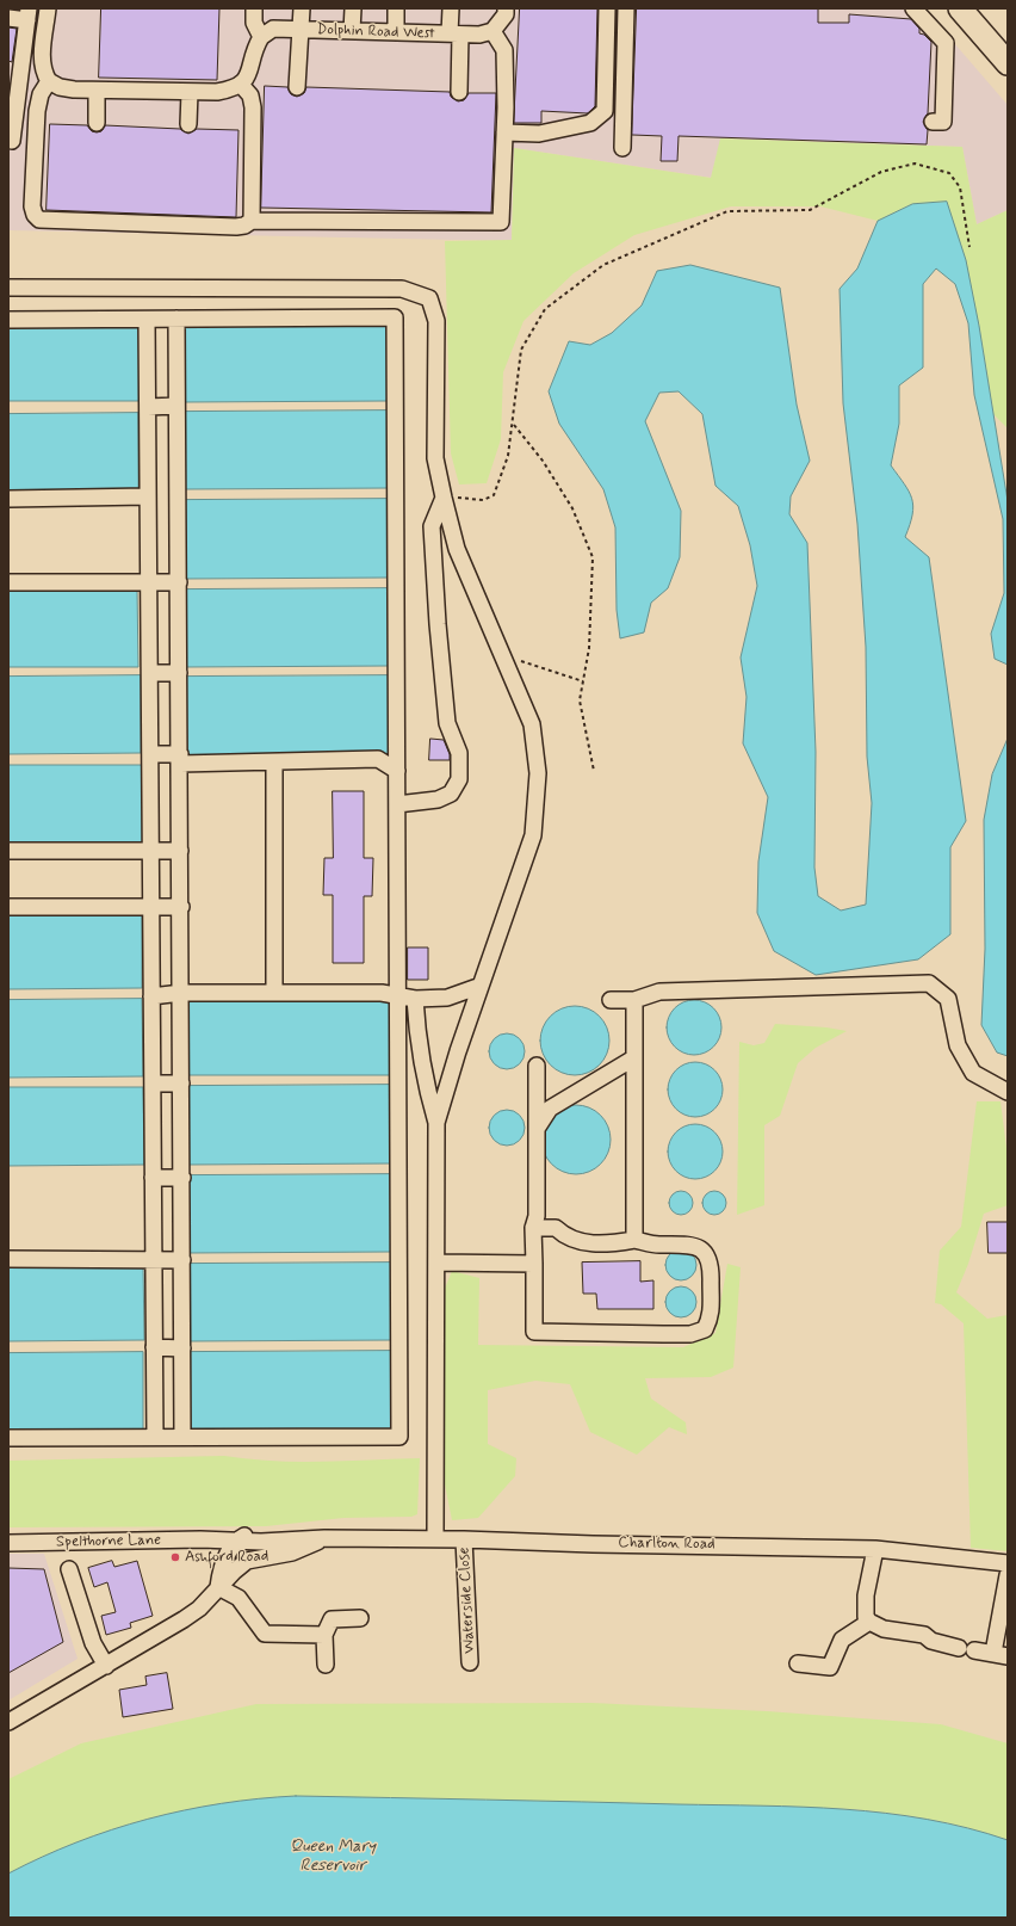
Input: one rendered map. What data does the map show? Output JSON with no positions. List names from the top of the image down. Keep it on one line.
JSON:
{"streets":{"street":["Dolphin Road West","Spelthorne Lane","Charlton Road","Waterside Close"]},"crossings":[["Spelthorne Lane","Charlton Road"],["Charlton Road","Waterside Close"]],"water":["Queen Mary Reservoir"],"places":["Ashford Road"]}
